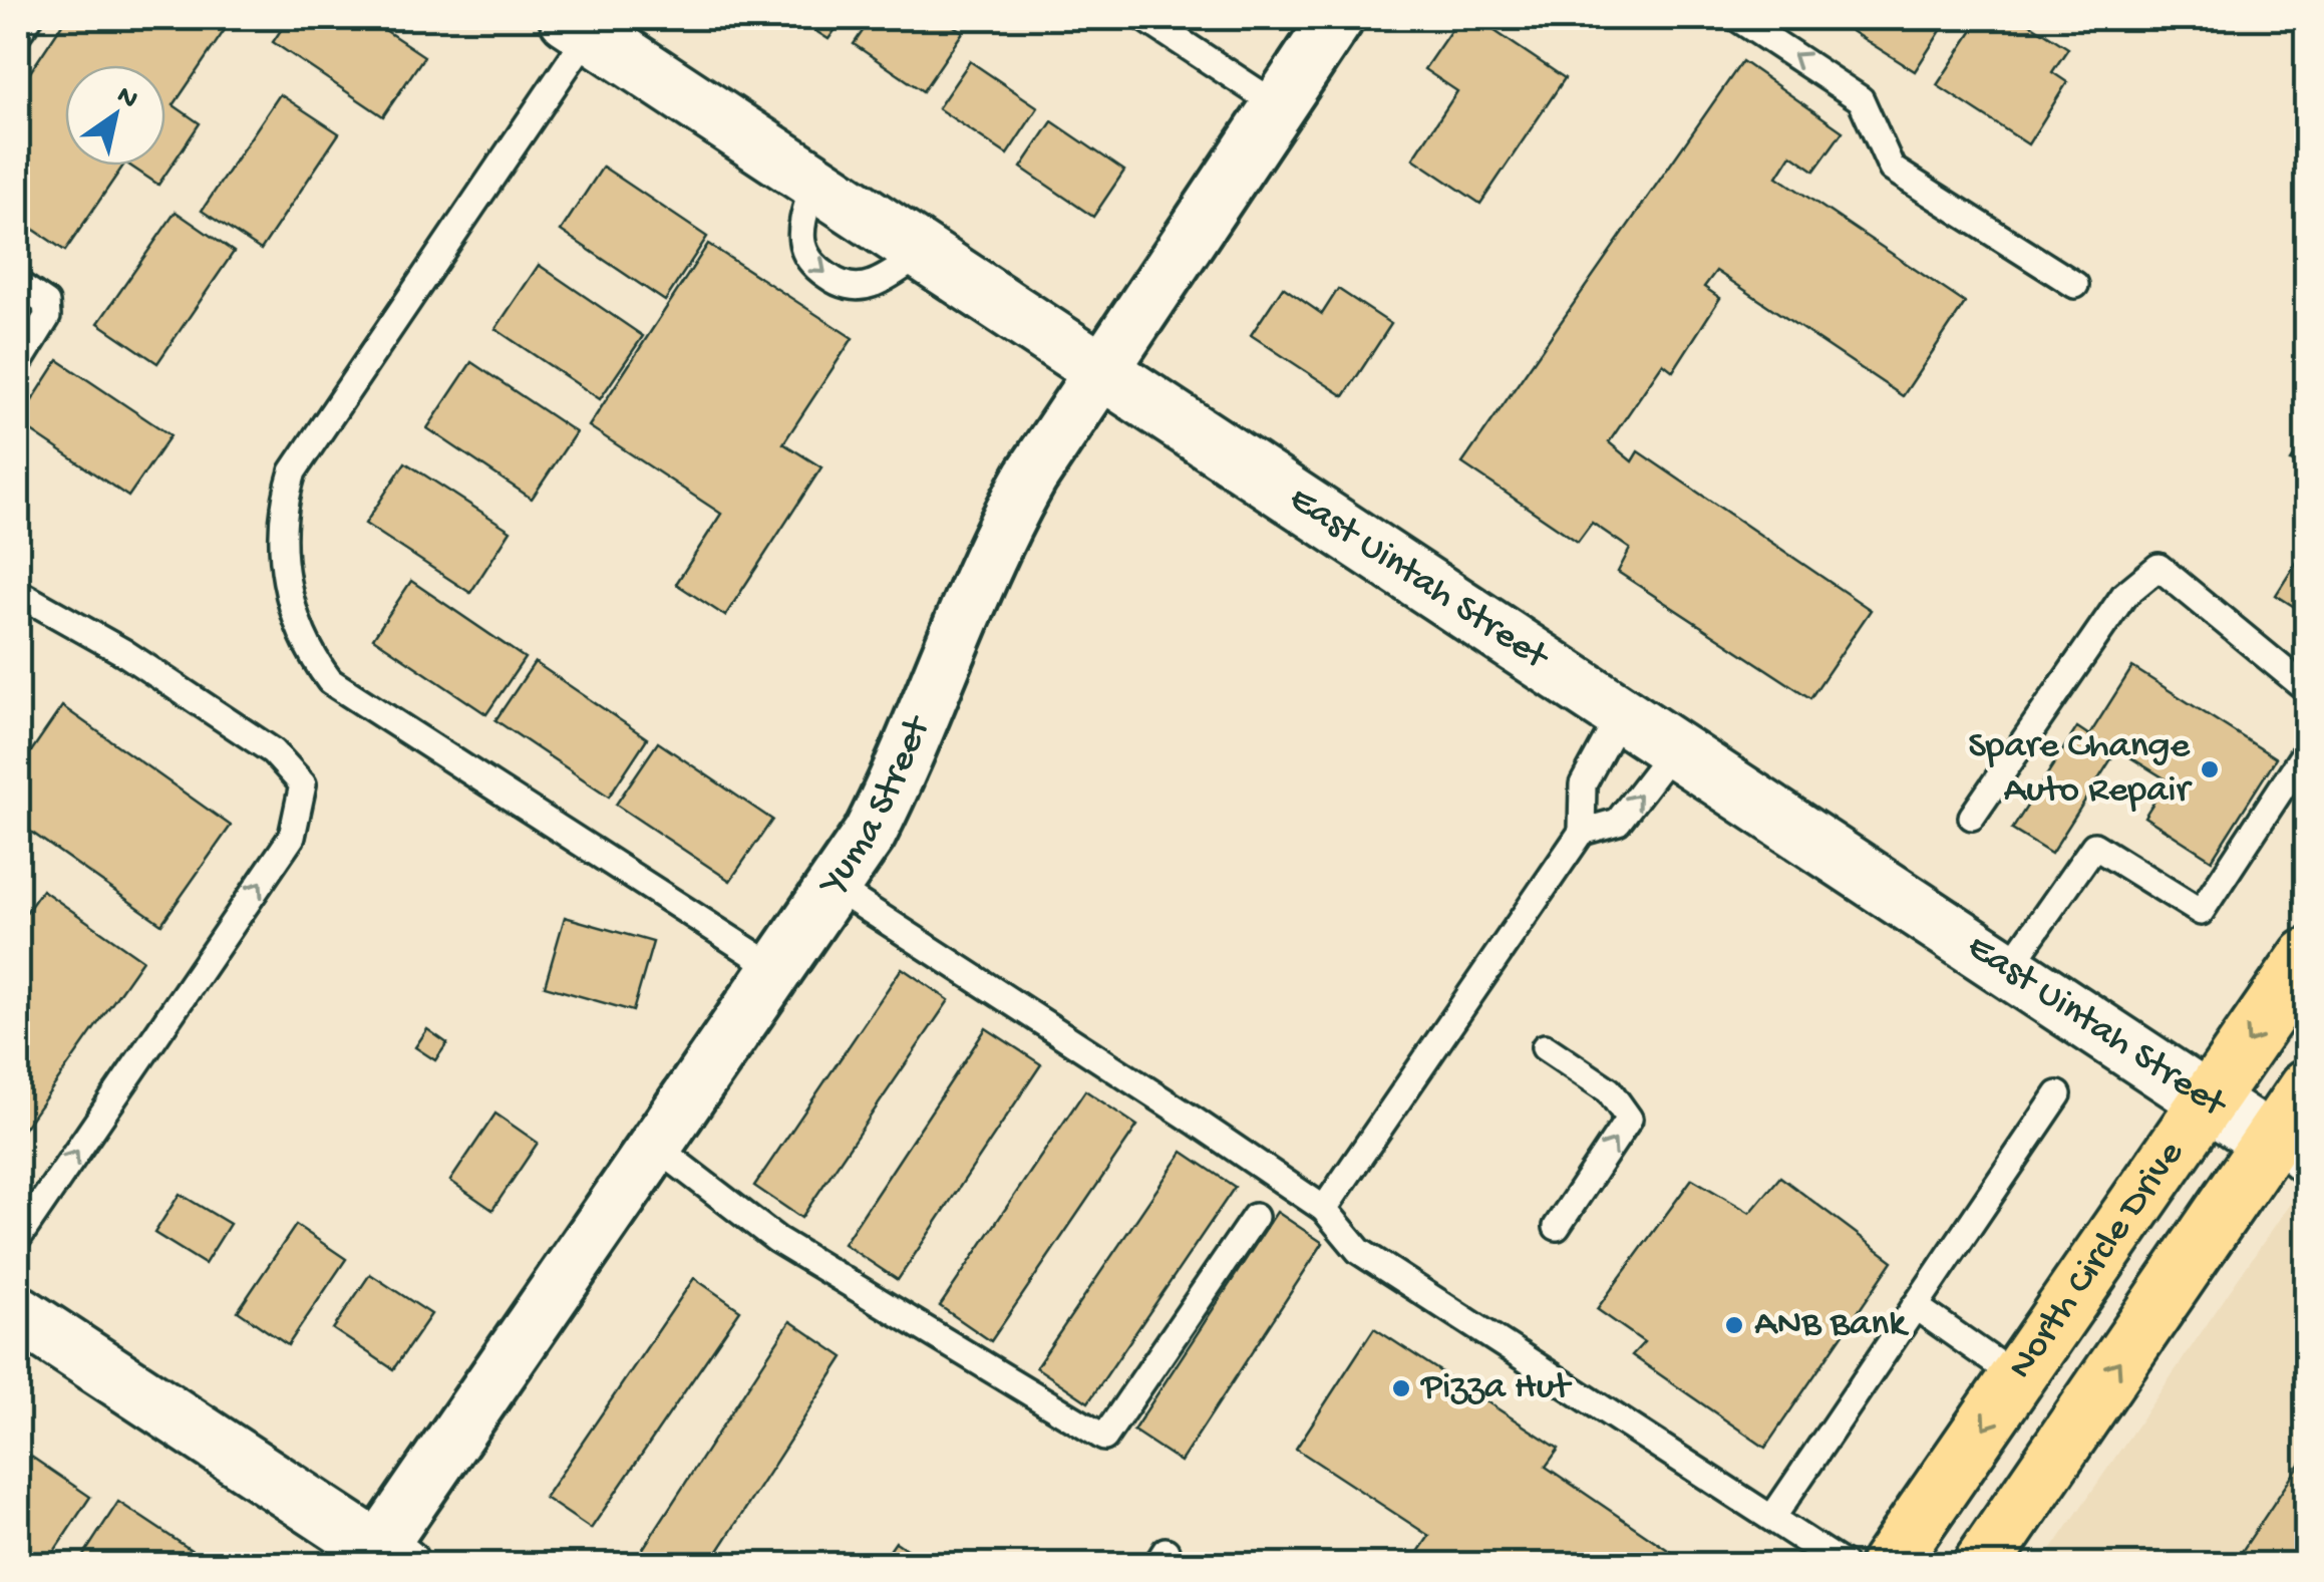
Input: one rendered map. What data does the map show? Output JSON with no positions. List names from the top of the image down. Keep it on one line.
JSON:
{"streets":{"main road":["East Uintah Street","North Circle Drive"],"street":["Yuma Street"]},"crossings":[["East Uintah Street","Yuma Street"],["East Uintah Street","North Circle Drive"]],"places":["Spare Change Auto Repair","ANB Bank","Pizza Hut"],"north":"top right"}
